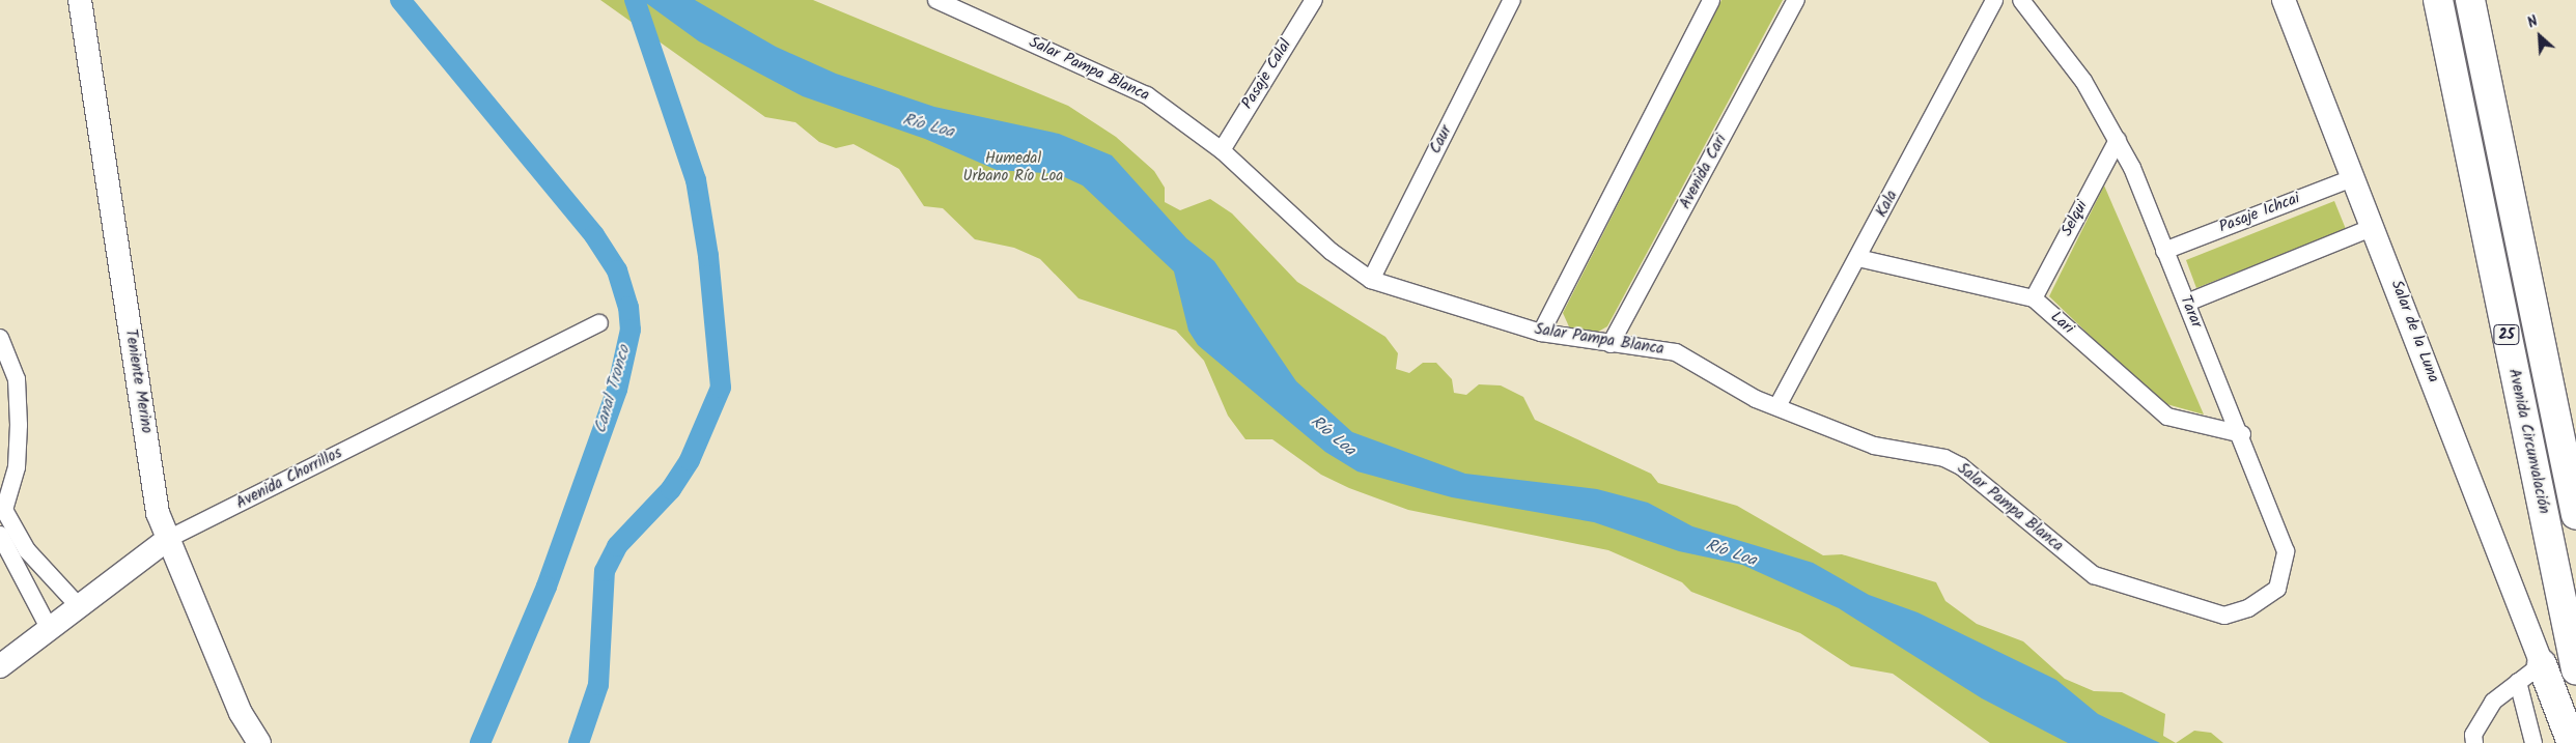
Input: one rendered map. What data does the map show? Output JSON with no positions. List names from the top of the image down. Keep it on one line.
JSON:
{"streets":{"highway":["25","Avenida Circunvalación"],"street":["Salar Pampa Blanca","Pasaje Calal","Caur","Avenida Cari","Kala","Pasaje Ichcai","Selqui","Tarar","Lari","Salar de la Luna","Teniente Merino","Avenida Chorrillos"]},"crossings":[["Salar Pampa Blanca","Pasaje Calal"],["Salar Pampa Blanca","Caur"],["Salar Pampa Blanca","Avenida Cari"],["Salar Pampa Blanca","Kala"],["Salar Pampa Blanca","Tarar"],["Kala","Lari"],["Pasaje Ichcai","Tarar"],["Pasaje Ichcai","Salar de la Luna"],["Selqui","Tarar"],["Selqui","Lari"],["Tarar","Lari"],["Teniente Merino","Avenida Chorrillos"]],"water":["Río Loa","Canal Tronco"],"parks":["Humedal Urbano Río Loa"],"north":"top left"}
